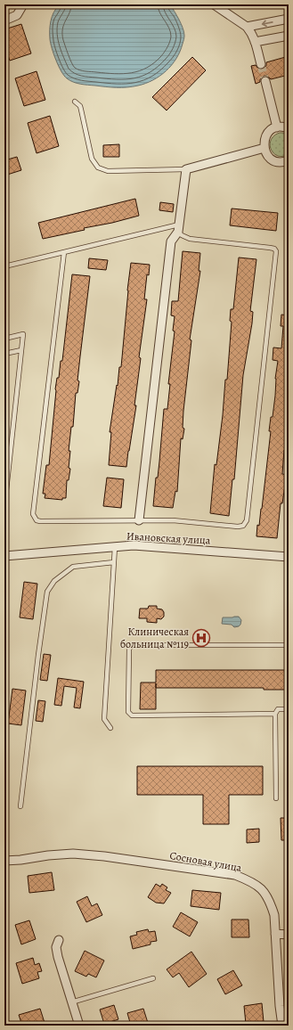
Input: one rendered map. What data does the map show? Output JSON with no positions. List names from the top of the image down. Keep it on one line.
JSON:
{"streets":{"street":["Ивановская улица","Сосновая улица"]},"places":{"hospital":["Клиническая больница №119"]}}
